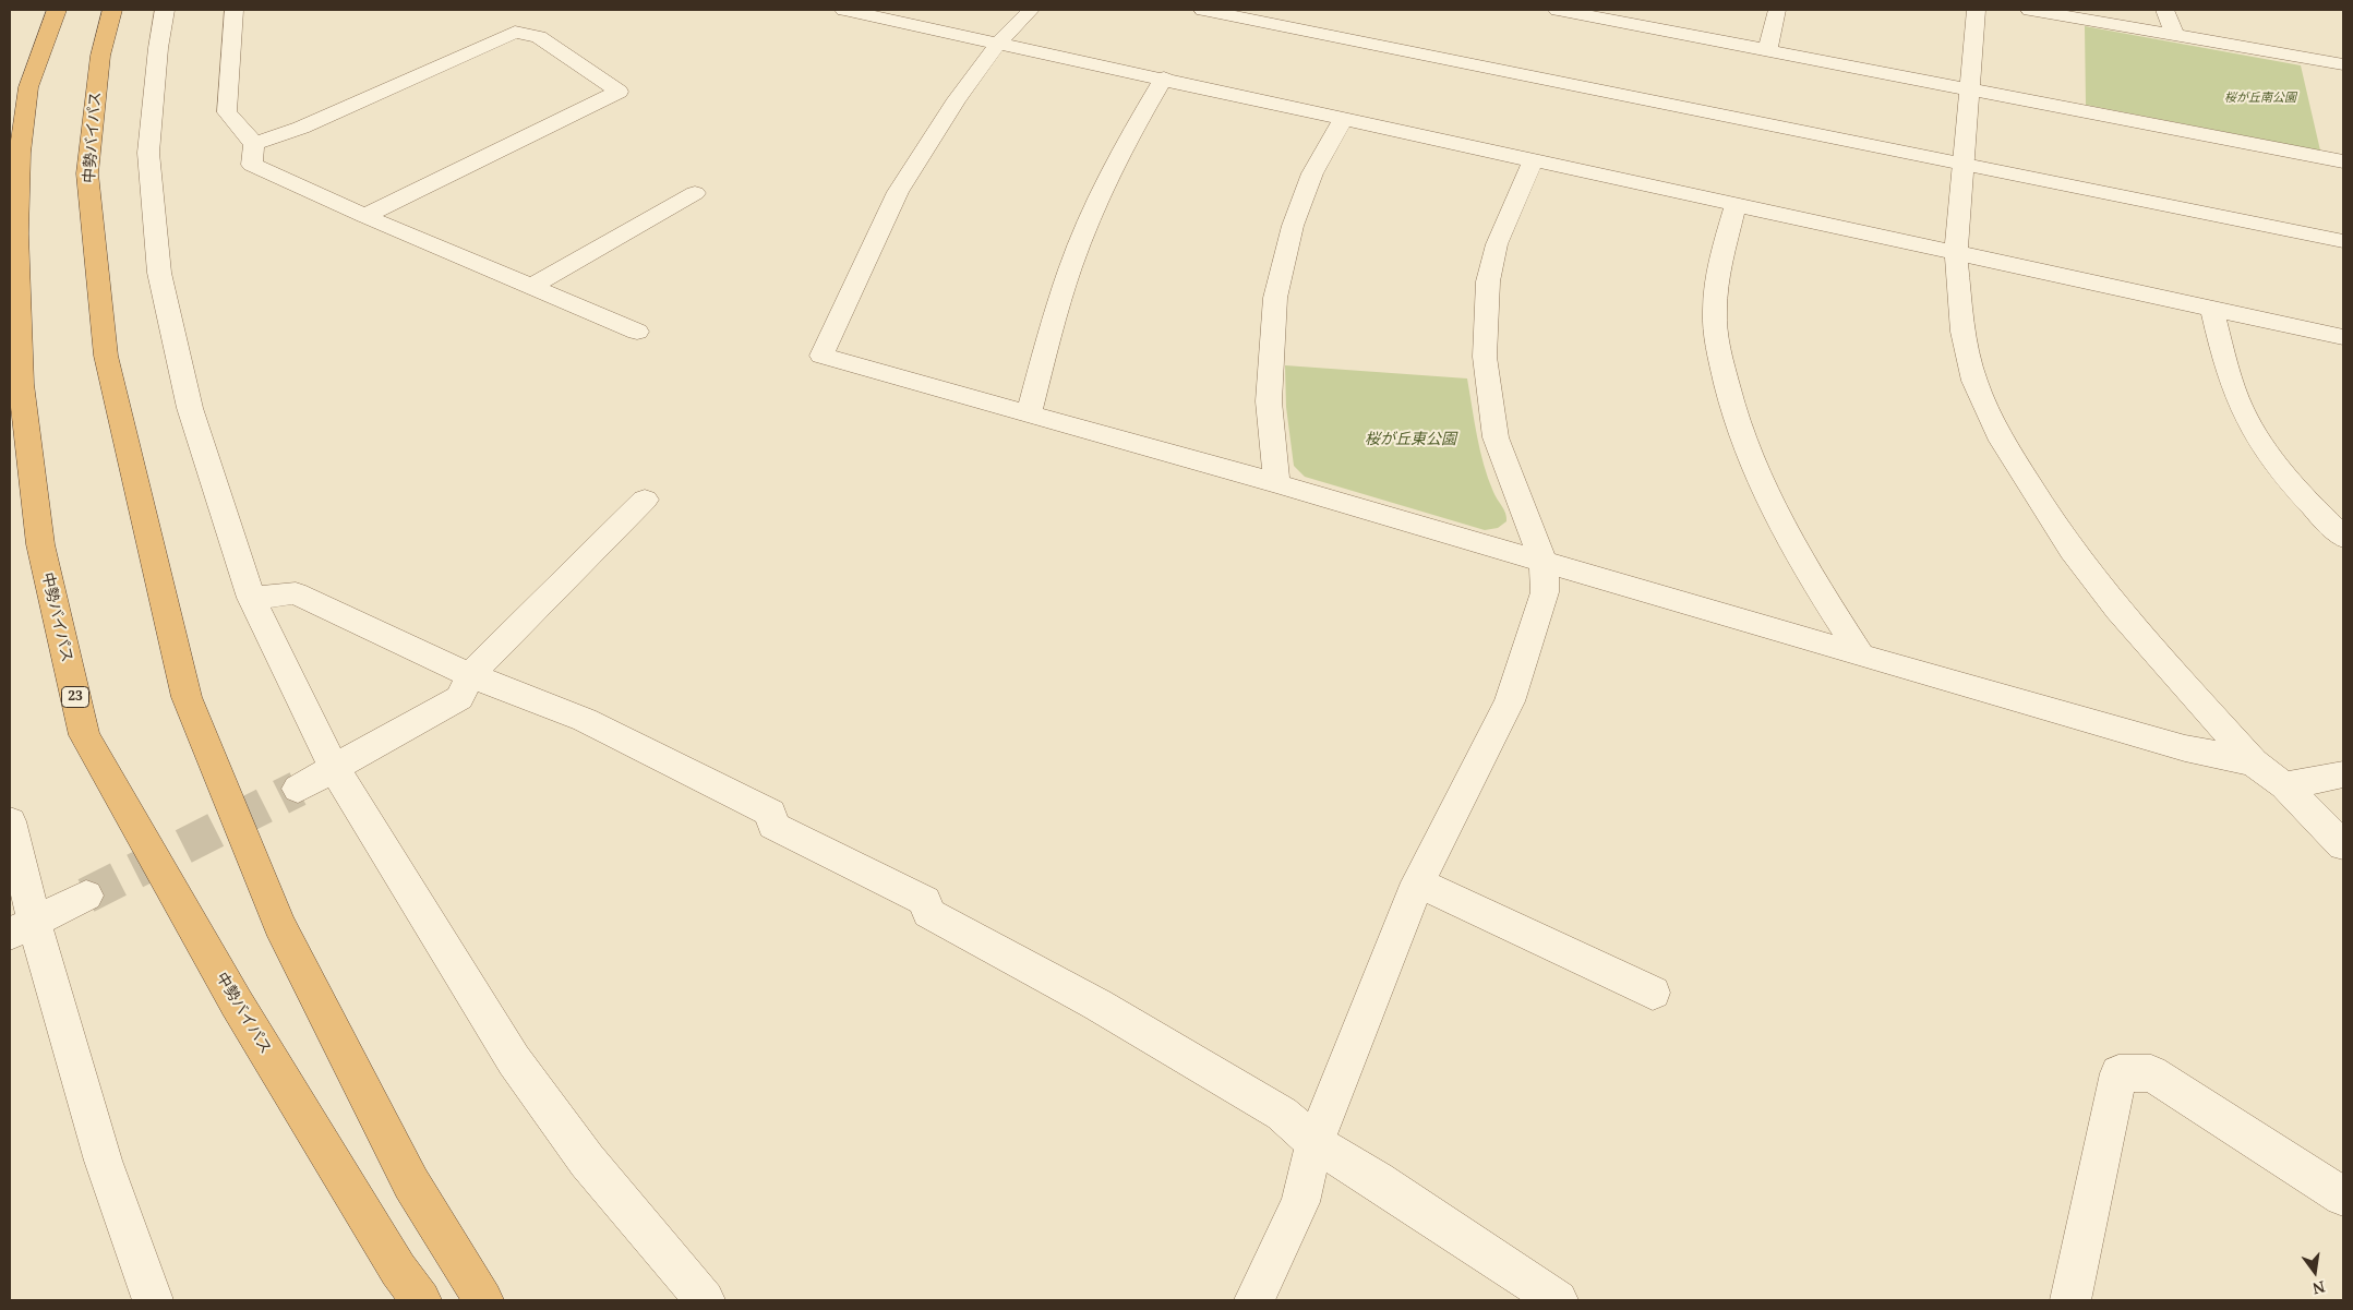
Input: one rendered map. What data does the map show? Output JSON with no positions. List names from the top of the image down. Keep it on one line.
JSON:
{"streets":{"highway":["中勢バイパス","23"]},"parks":["桜が丘南公園","桜が丘東公園"],"north":"bottom"}
